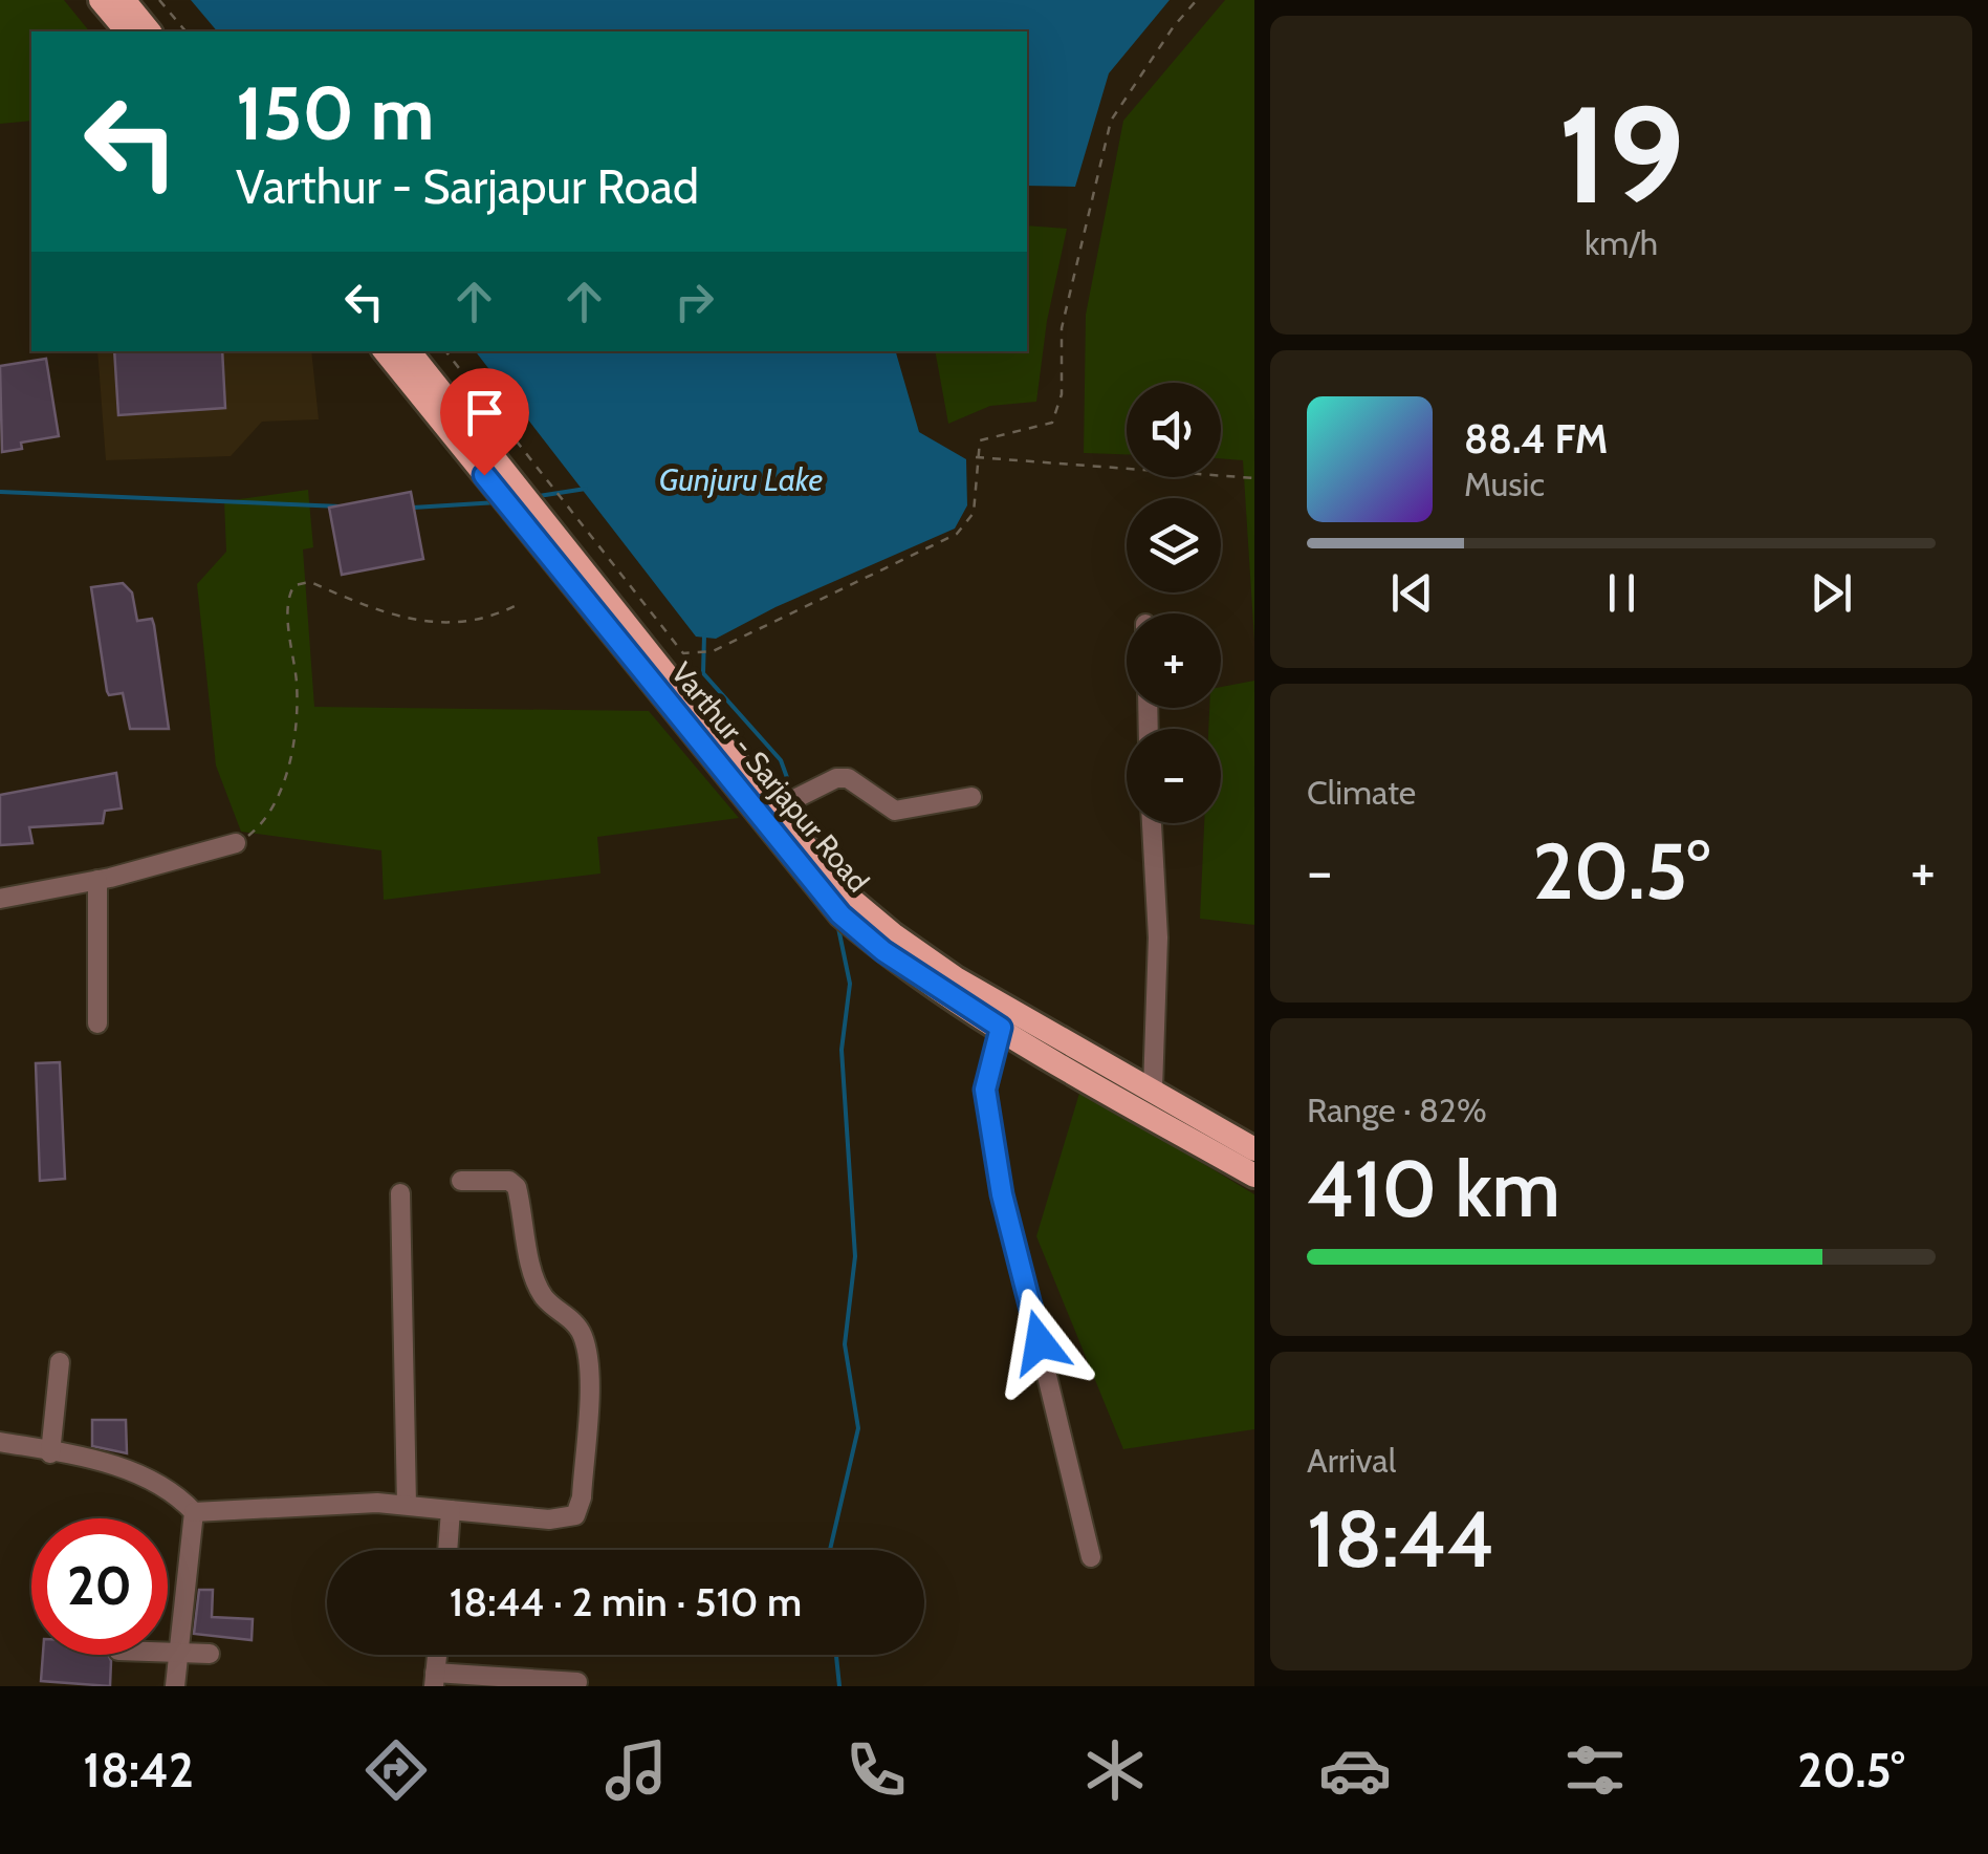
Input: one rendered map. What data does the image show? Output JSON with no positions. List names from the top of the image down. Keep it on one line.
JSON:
{"streets":{"main road":["Varthur - Sarjapur Road"]},"water":["Gunjuru Lake"],"page":{"tile":[["19","km/h"],"Climate",["Range · 82%","410 km"],["Arrival","18:44"]],"turn":["150 m","Varthur - Sarjapur Road"],"map_buttons":["+","−"],"song":["88.4 FM","Music"],"heat":["−","20.5°","+"],"limit":"20","trip":"18:44 · 2 min · 510 m","tabs":["18:42","20.5°"]}}
